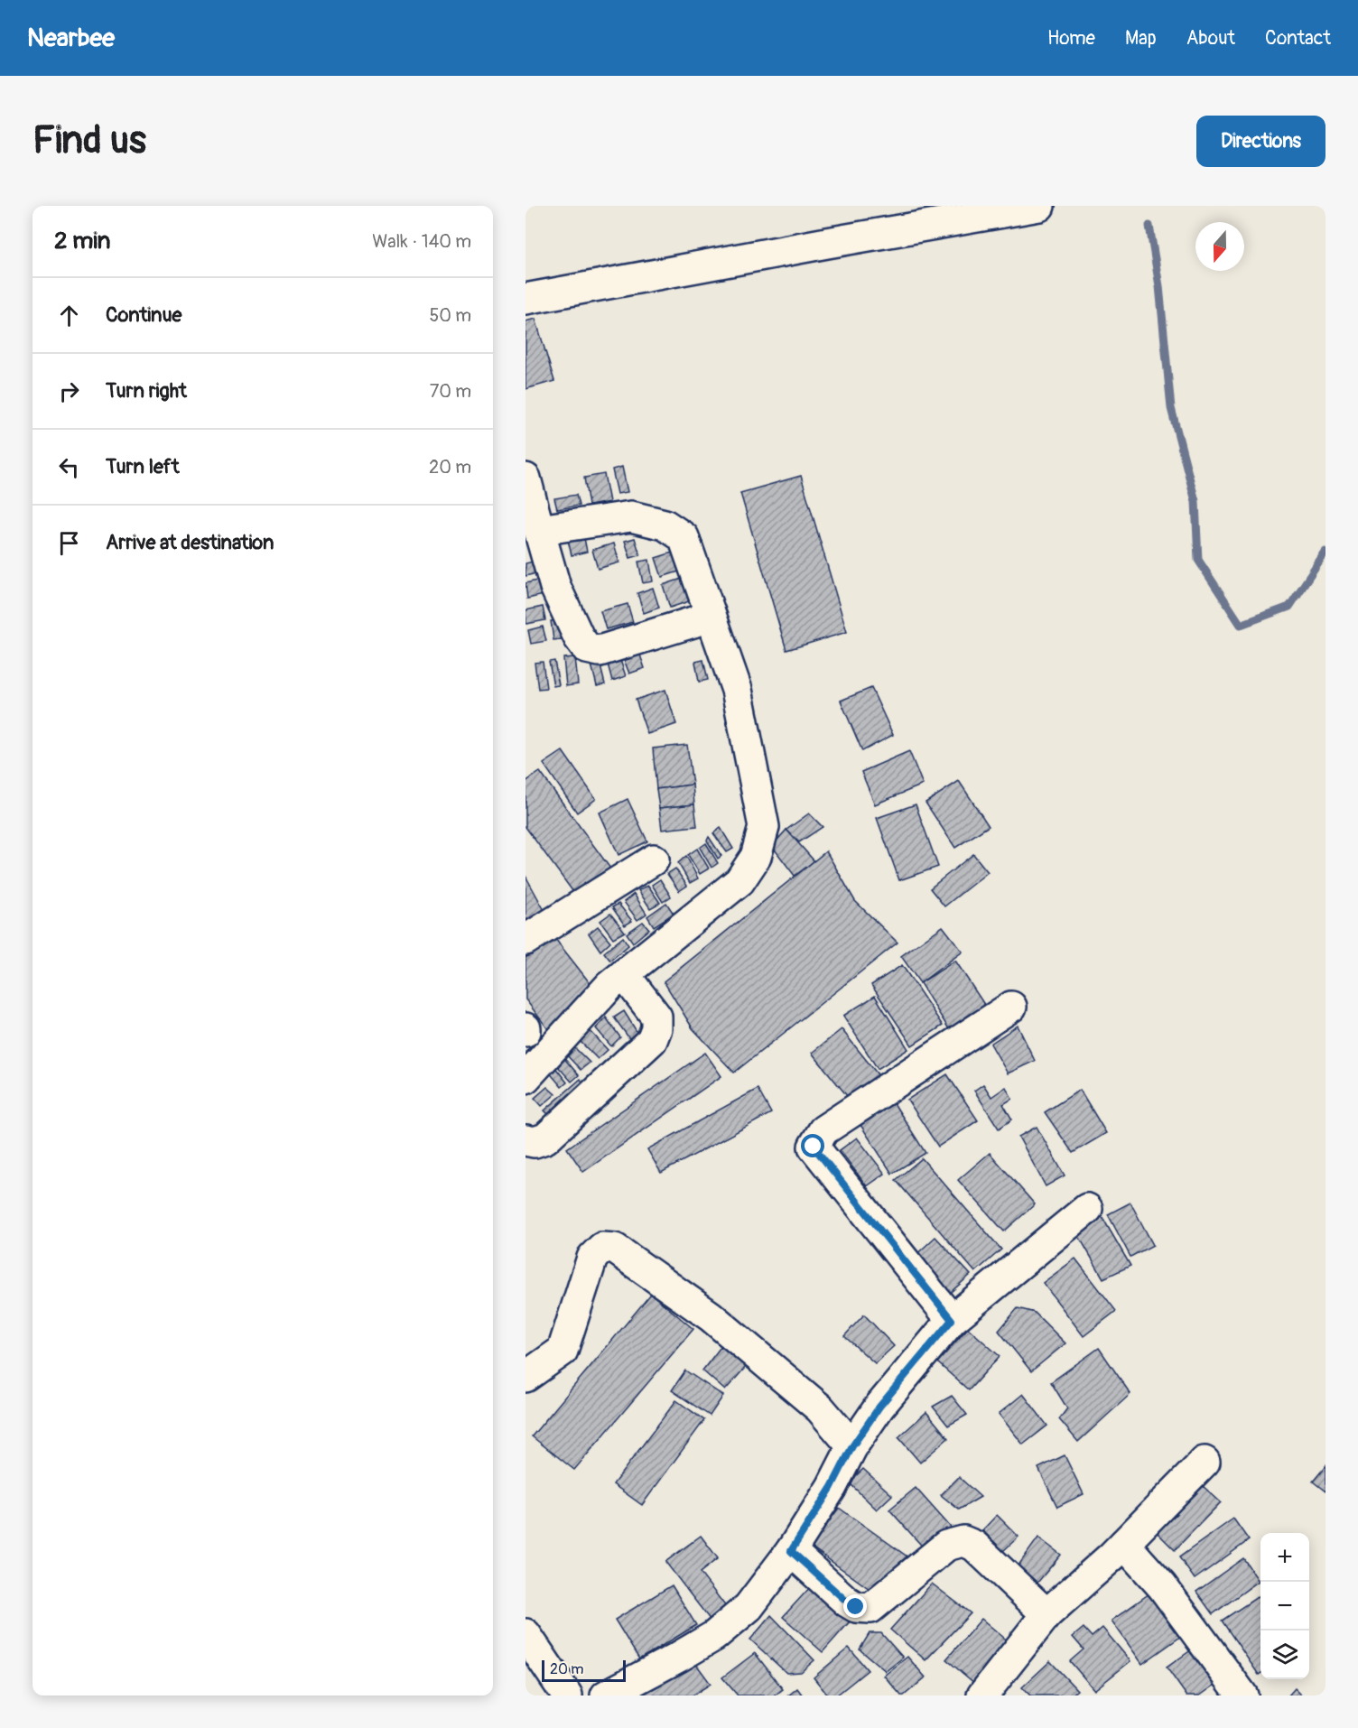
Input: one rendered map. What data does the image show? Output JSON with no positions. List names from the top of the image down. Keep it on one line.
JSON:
{"scale_bar":"20 m","north":"bottom","page":{"header":"Nearbee","nav":["Home","Map","About","Contact"],"buttons":"Directions","title":"Find us","heading":["2 min","Walk · 140 m"],"list":[["Continue","50 m"],["Turn right","70 m"],["Turn left","20 m"],"Arrive at destination"],"map_buttons":["+","−"],"scale":"20 m"}}
